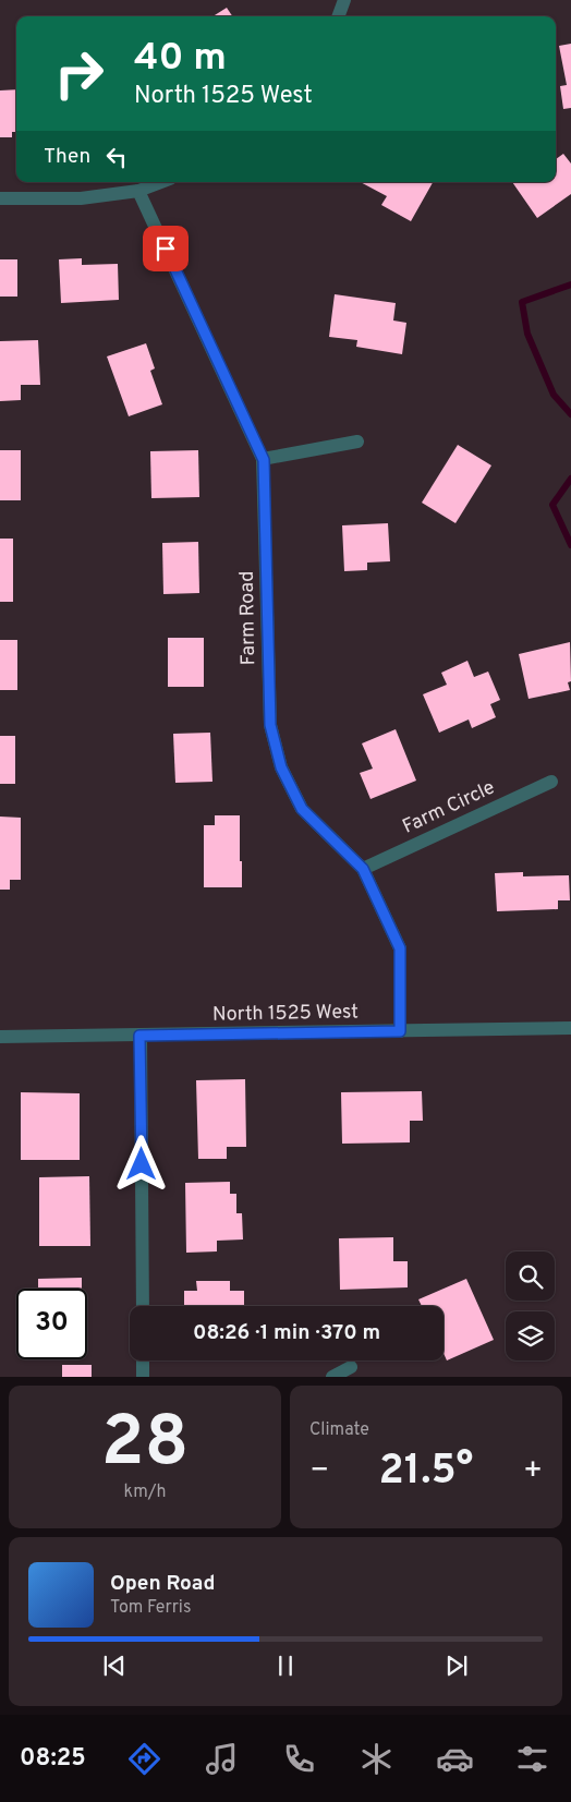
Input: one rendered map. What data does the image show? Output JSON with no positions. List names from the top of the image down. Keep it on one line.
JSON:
{"streets":{"street":["Farm Road","Farm Circle","North 1525 West"]},"crossings":[["Farm Road","Farm Circle"],["Farm Road","North 1525 West"]],"page":{"turn":["40 m","North 1525 West"],"then":"Then","limit":"30","trip":"08:26 · 1 min · 370 m","tile":[["28","km/h"],"Climate"],"heat":["−","21.5°","+"],"song":["Open Road","Tom Ferris"],"tabs":"08:25"}}
